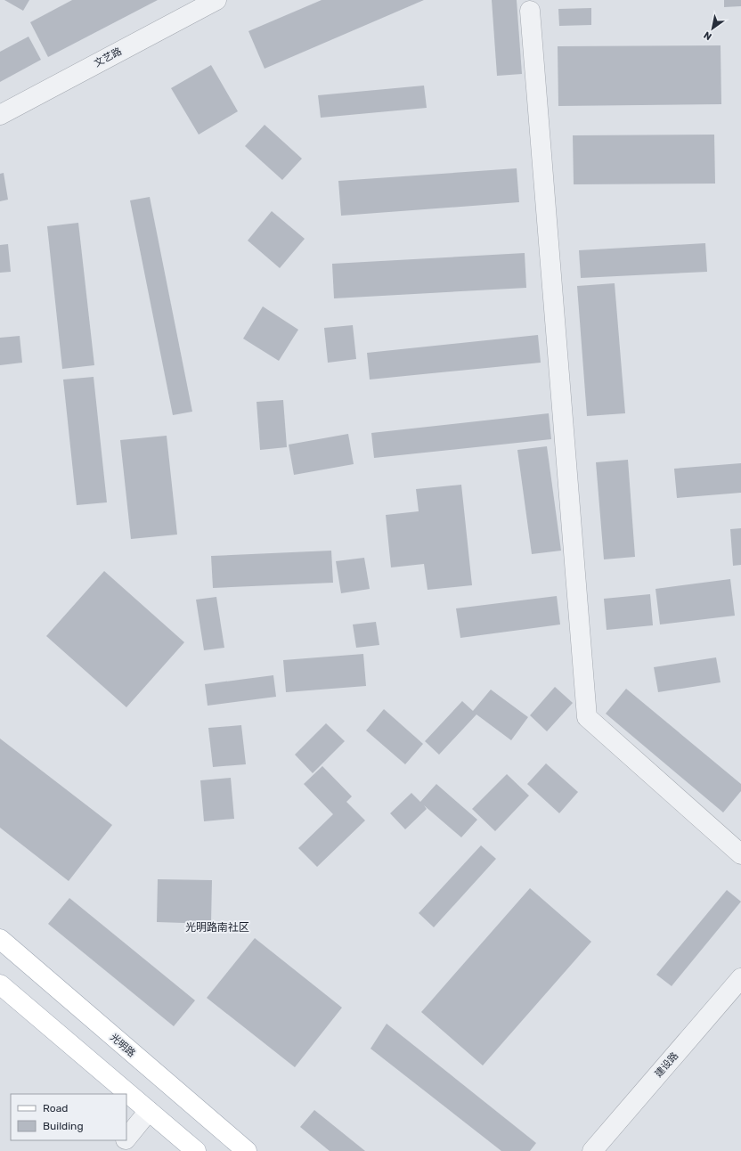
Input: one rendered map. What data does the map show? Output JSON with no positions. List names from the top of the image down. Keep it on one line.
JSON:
{"streets":{"main road":["光明路"],"street":["文艺路","建设路"]},"districts":["光明路南社区"],"legend":["Road","Building"],"north":"bottom left"}
